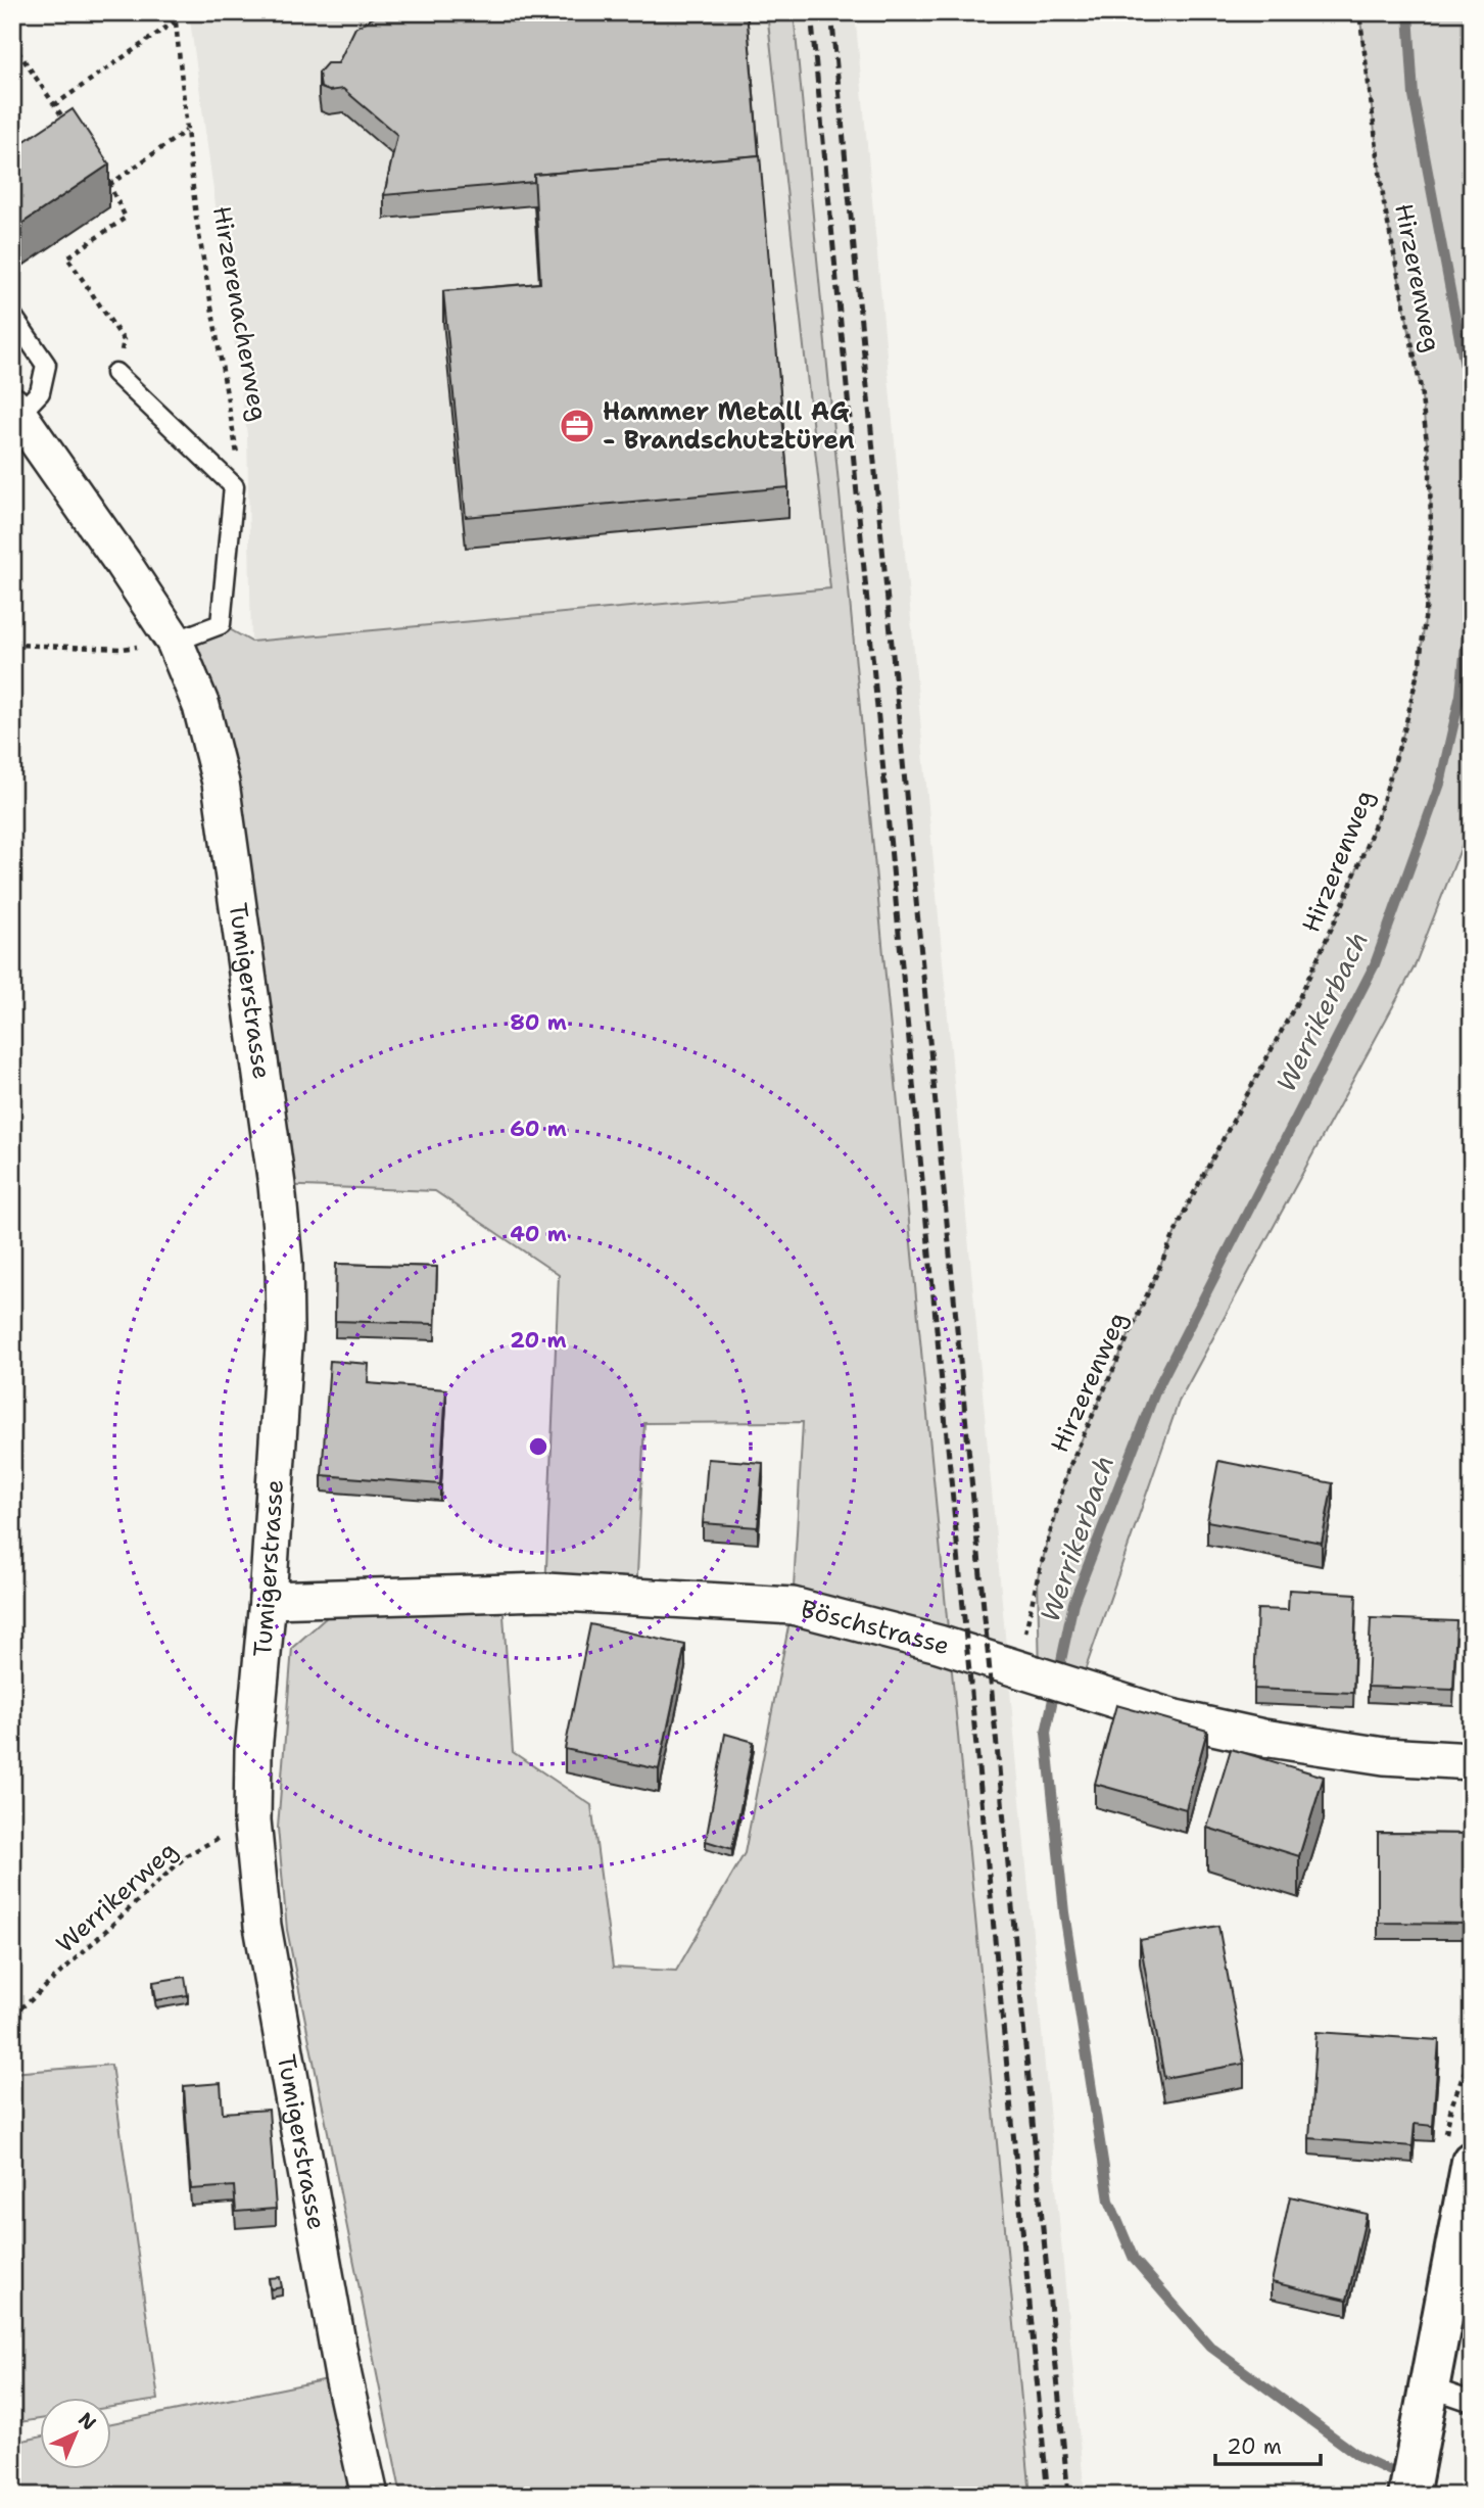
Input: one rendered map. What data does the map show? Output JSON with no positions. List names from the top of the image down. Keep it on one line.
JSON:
{"streets":{"street":["Tumigerstrasse","Böschstrasse"],"path":["Hirzerenweg","Hirzerenacherweg","Werrikerweg"]},"crossings":[["Hirzerenweg","Böschstrasse"],["Tumigerstrasse","Böschstrasse"],["Tumigerstrasse","Werrikerweg"]],"water":["Werrikerbach"],"places":{"office":["Hammer Metall AG - Brandschutztüren"]},"scale_bar":"20 m","north":"top right","rings":["80 m","60 m","40 m","20 m"]}
